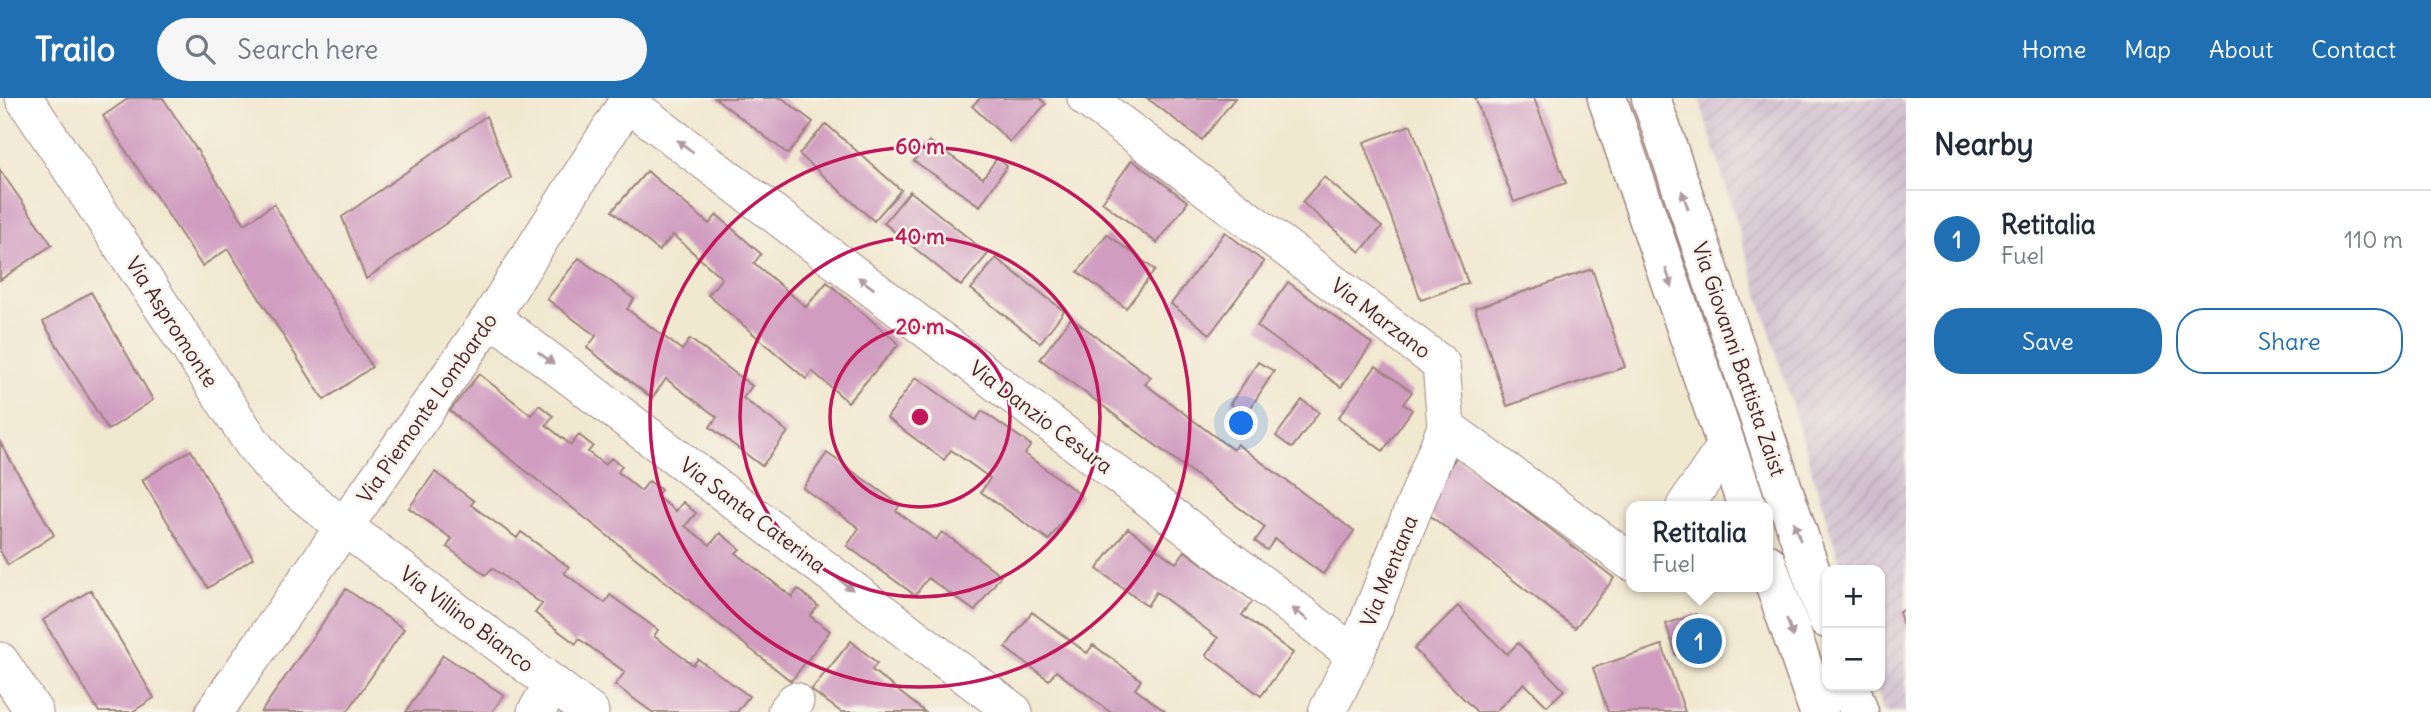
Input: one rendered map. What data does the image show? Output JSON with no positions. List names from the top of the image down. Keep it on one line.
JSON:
{"streets":{"main road":["Via Giovanni Battista Zaist"],"street":["Via Marzano","Via Aspromonte","Via Piemonte Lombardo","Via Danzio Cesura","Via Santa Caterina","Via Mentana","Via Villino Bianco"]},"crossings":[["Via Marzano","Via Mentana"],["Via Aspromonte","Via Piemonte Lombardo"],["Via Aspromonte","Via Villino Bianco"],["Via Piemonte Lombardo","Via Danzio Cesura"],["Via Piemonte Lombardo","Via Santa Caterina"],["Via Piemonte Lombardo","Via Villino Bianco"],["Via Danzio Cesura","Via Mentana"]],"one_way":["Via Danzio Cesura","Via Santa Caterina"],"page":{"header":"Trailo","search":"Search here","nav":["Home","Map","About","Contact"],"heading":"Nearby","list":[{"mark":"1","name":"Retitalia","note":"Fuel","value":"110 m"}],"buttons":["Save","Share"],"popup":["Retitalia","Fuel"],"map_buttons":["+","−"],"pins":"1"},"rings":["60 m","40 m","20 m"]}
